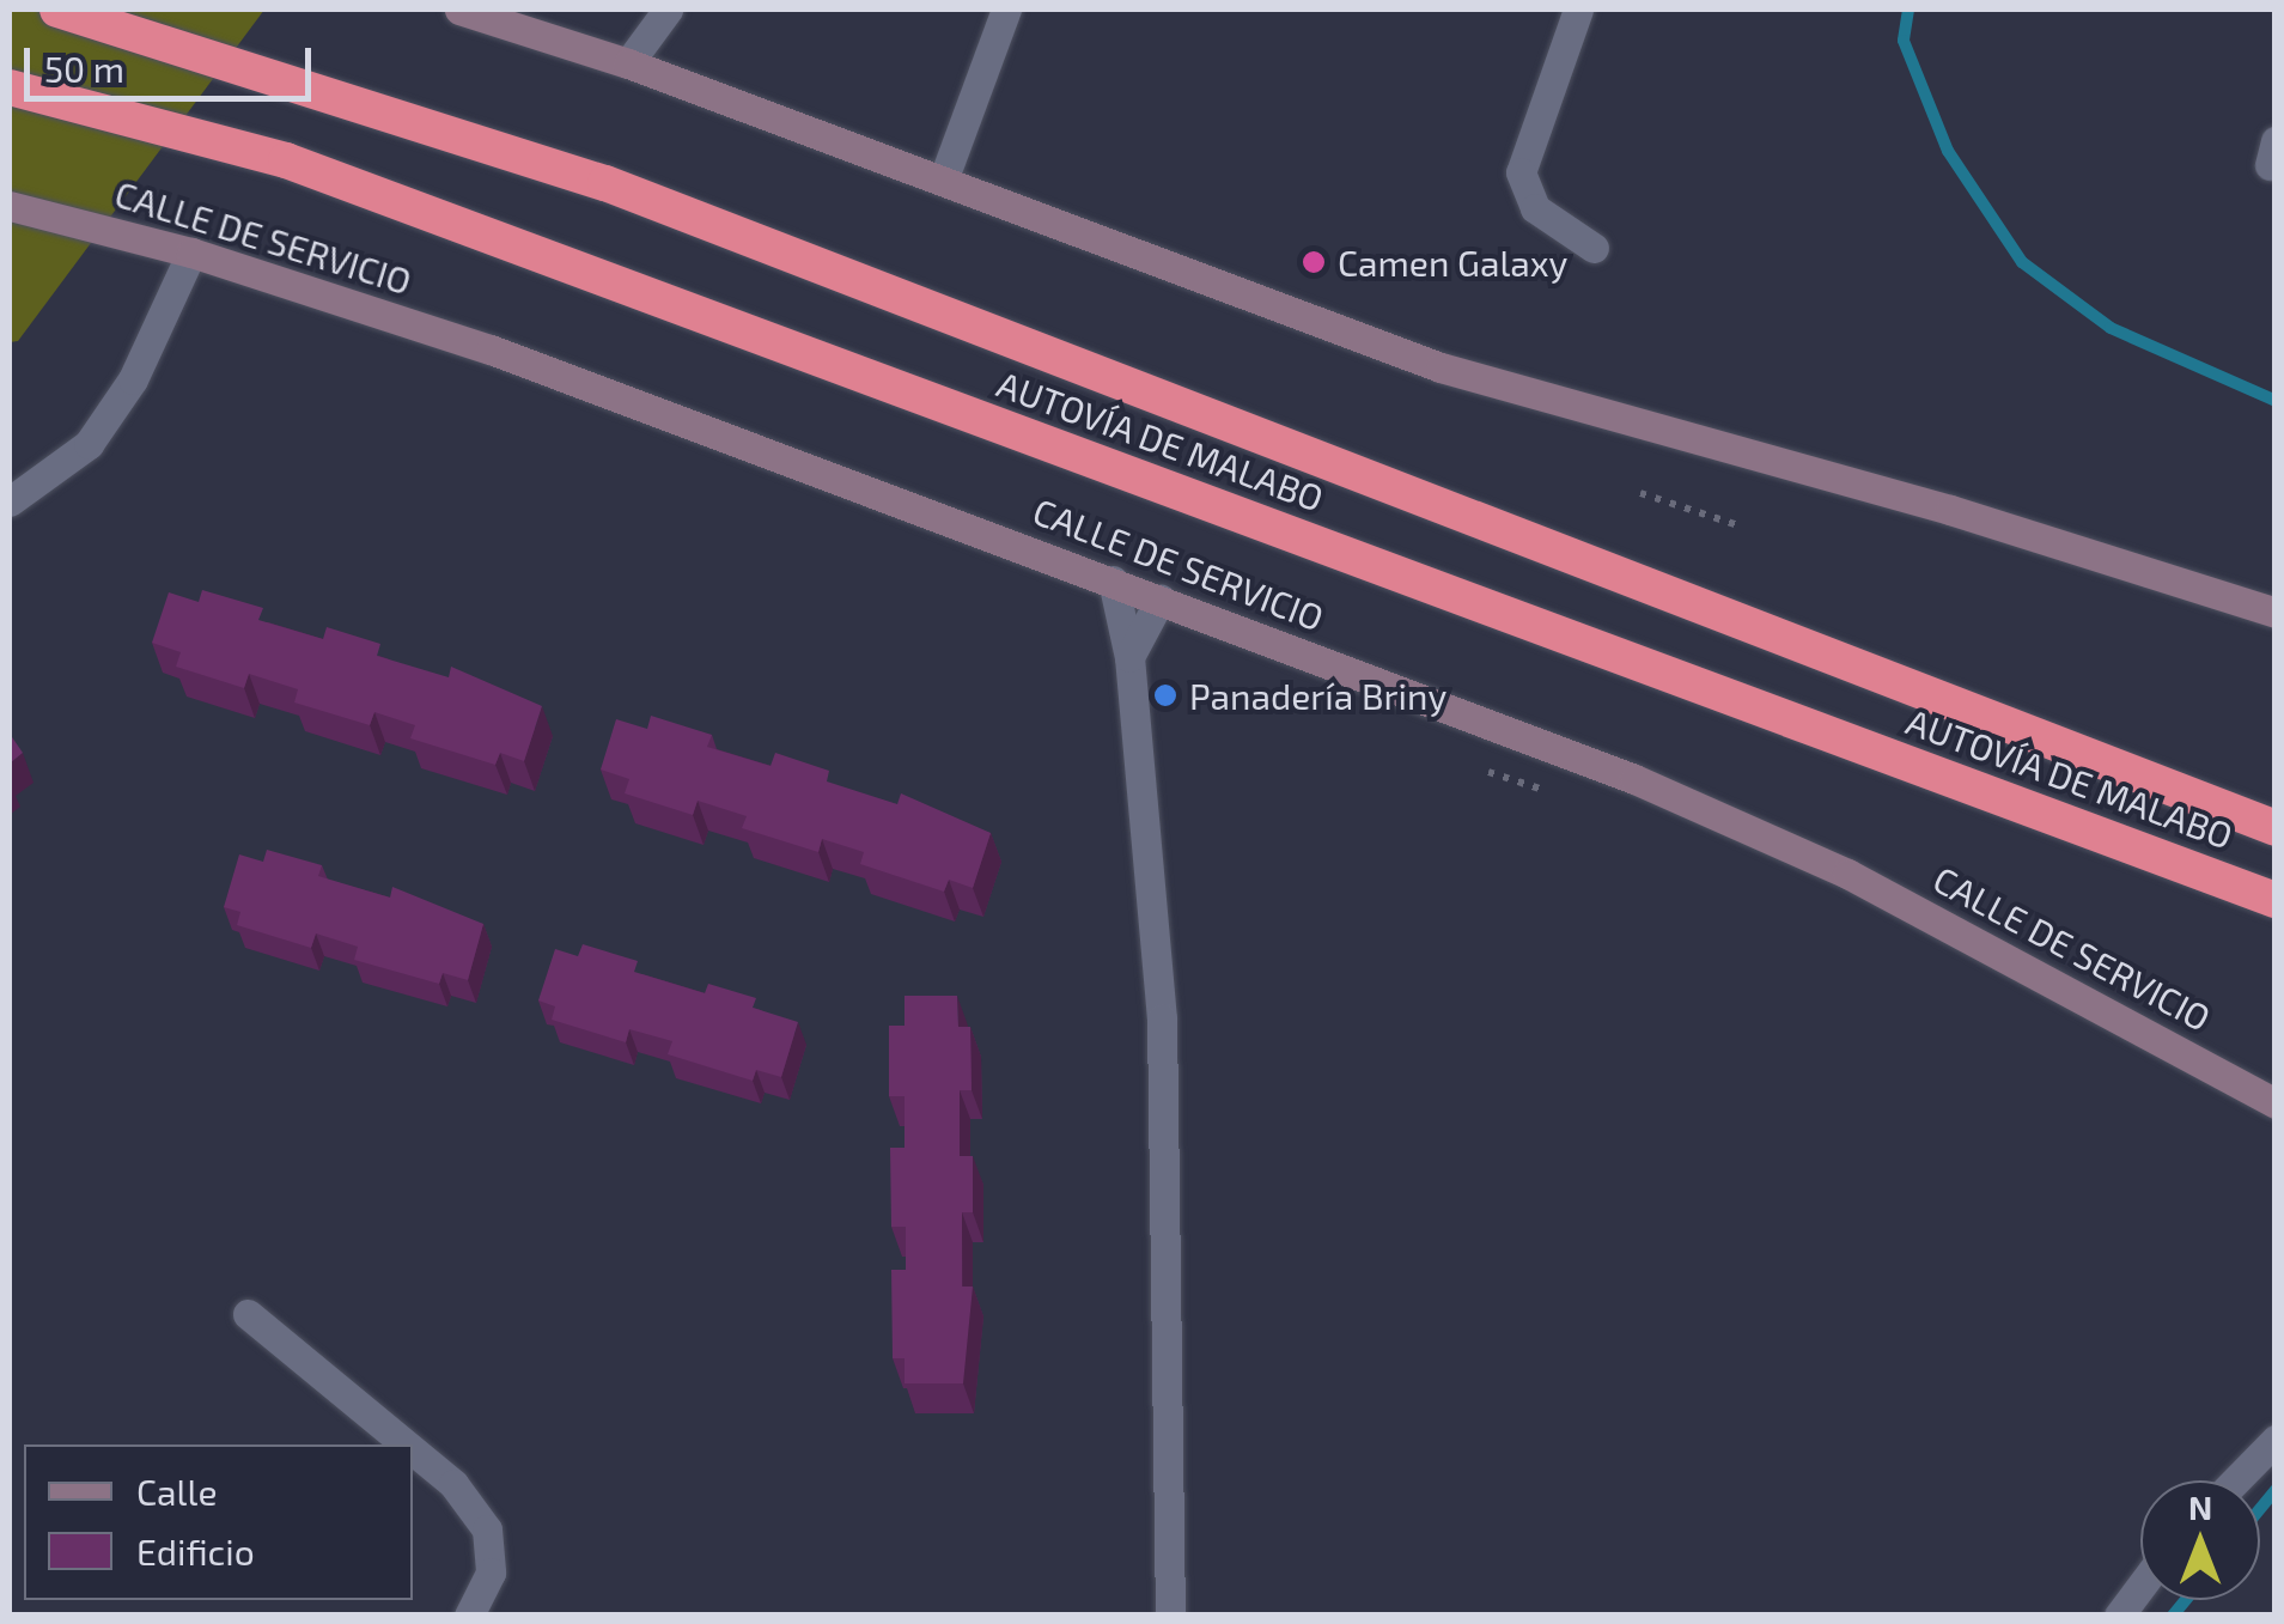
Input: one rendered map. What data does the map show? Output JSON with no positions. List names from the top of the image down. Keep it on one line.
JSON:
{"streets":{"highway":["AUTOVÍA DE MALABO"],"street":["CALLE DE SERVICIO"]},"places":["Camen Galaxy","Panadería Briny"],"legend":["Calle","Edificio"],"scale_bar":"50 m","north":"top"}
